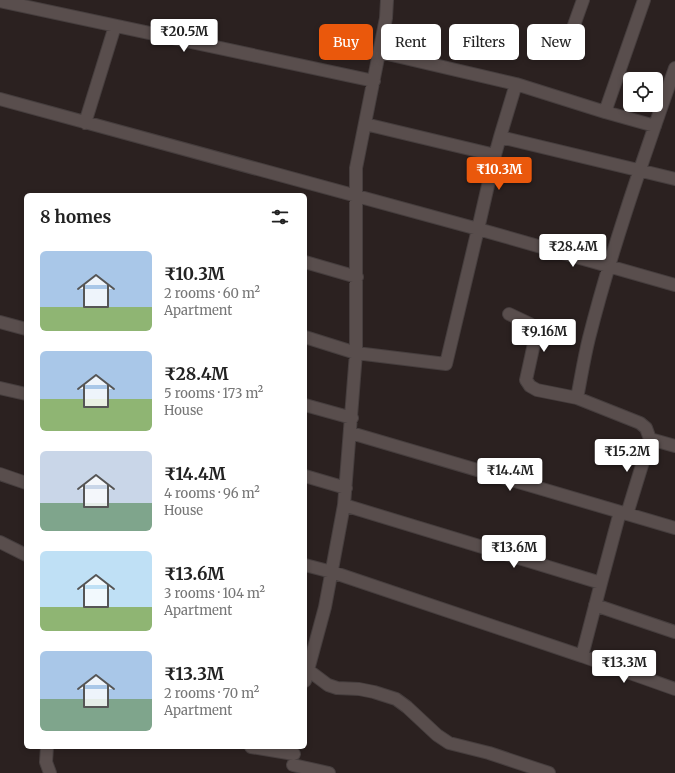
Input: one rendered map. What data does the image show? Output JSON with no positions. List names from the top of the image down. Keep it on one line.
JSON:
{"page":{"price":["₹20.5M","₹10.3M","₹28.4M","₹9.16M","₹15.2M","₹14.4M","₹13.6M","₹13.3M"],"chip":["Buy","Rent","Filters","New"],"heading":"8 homes","list":[{"name":"₹10.3M","note":"2 rooms · 60 m² · Apartment"},{"name":"₹28.4M","note":"5 rooms · 173 m² · House"},{"name":"₹14.4M","note":"4 rooms · 96 m² · House"},{"name":"₹13.6M","note":"3 rooms · 104 m² · Apartment"},{"name":"₹13.3M","note":"2 rooms · 70 m² · Apartment"}]}}
